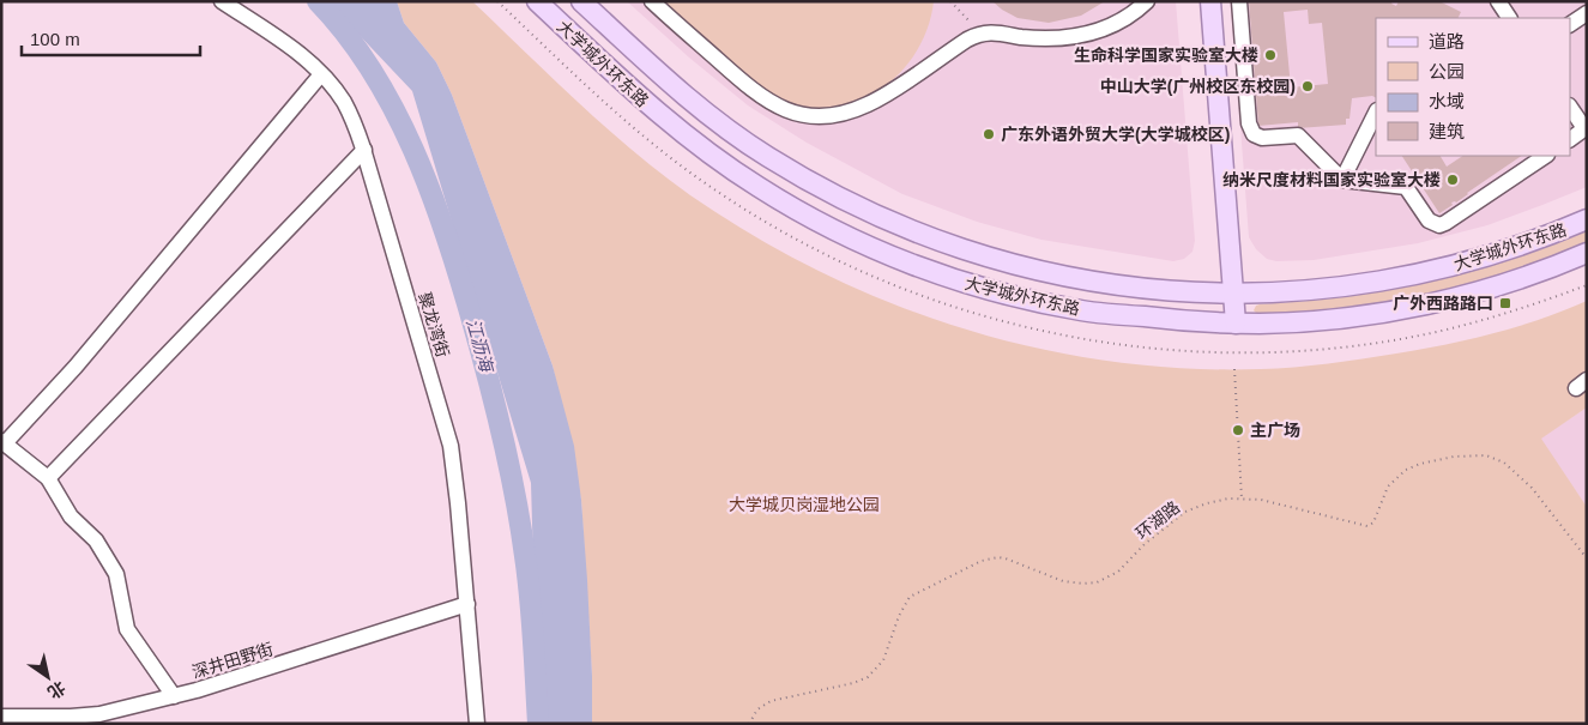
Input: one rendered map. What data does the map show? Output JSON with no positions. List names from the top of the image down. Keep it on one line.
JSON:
{"streets":{"main road":["大学城外环东路"],"street":["聚龙湾街","深井田野街"],"path":["环湖路"]},"crossings":[["聚龙湾街","深井田野街"]],"water":["江沥海"],"parks":["大学城贝岗湿地公园"],"places":{"other":["生命科学国家实验室大楼","中山大学(广州校区东校园)","广东外语外贸大学(大学城校区)","纳米尺度材料国家实验室大楼","主广场"],"transit":["广外西路路口"]},"legend":["道路","公园","水域","建筑"],"scale_bar":"100 m","north":"bottom right"}
